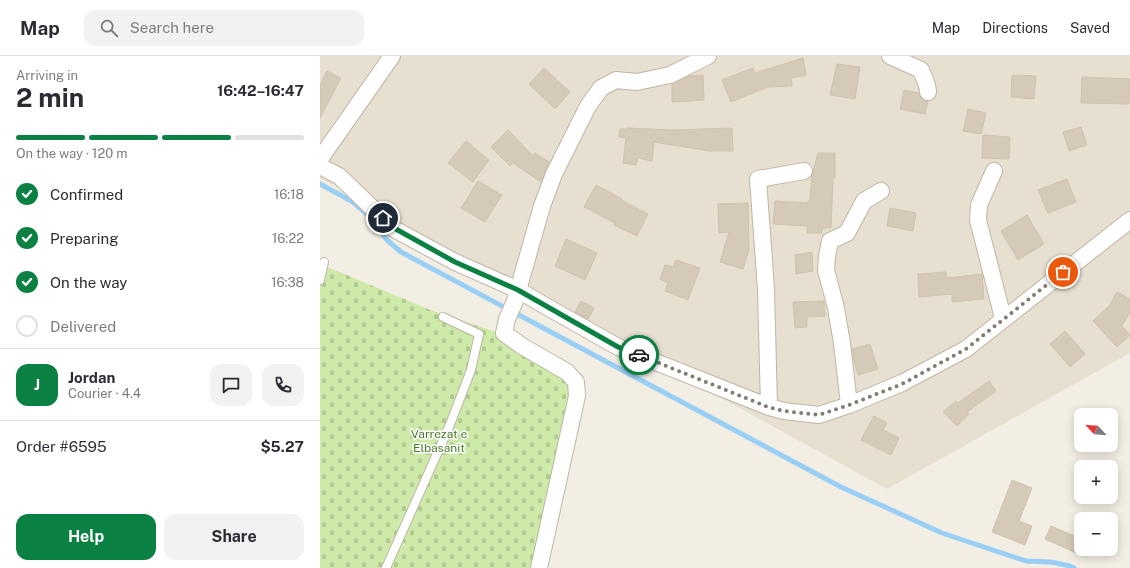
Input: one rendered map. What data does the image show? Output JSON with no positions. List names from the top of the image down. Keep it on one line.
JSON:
{"parks":["Varrezat e Elbasanit"],"north":"top left","page":{"header":"Map","search":"Search here","nav":["Map","Directions","Saved"],"heading":["2 min","Arriving in","16:42–16:47"],"panel":["Jordan","Courier · 4.4","Order #6595","$5.27"],"bar":"On the way · 120 m","list":[["Confirmed","16:18"],["Preparing","16:22"],["On the way","16:38"],"Delivered"],"round":"J","map_buttons":["+","−"],"buttons":["Help","Share"]}}
